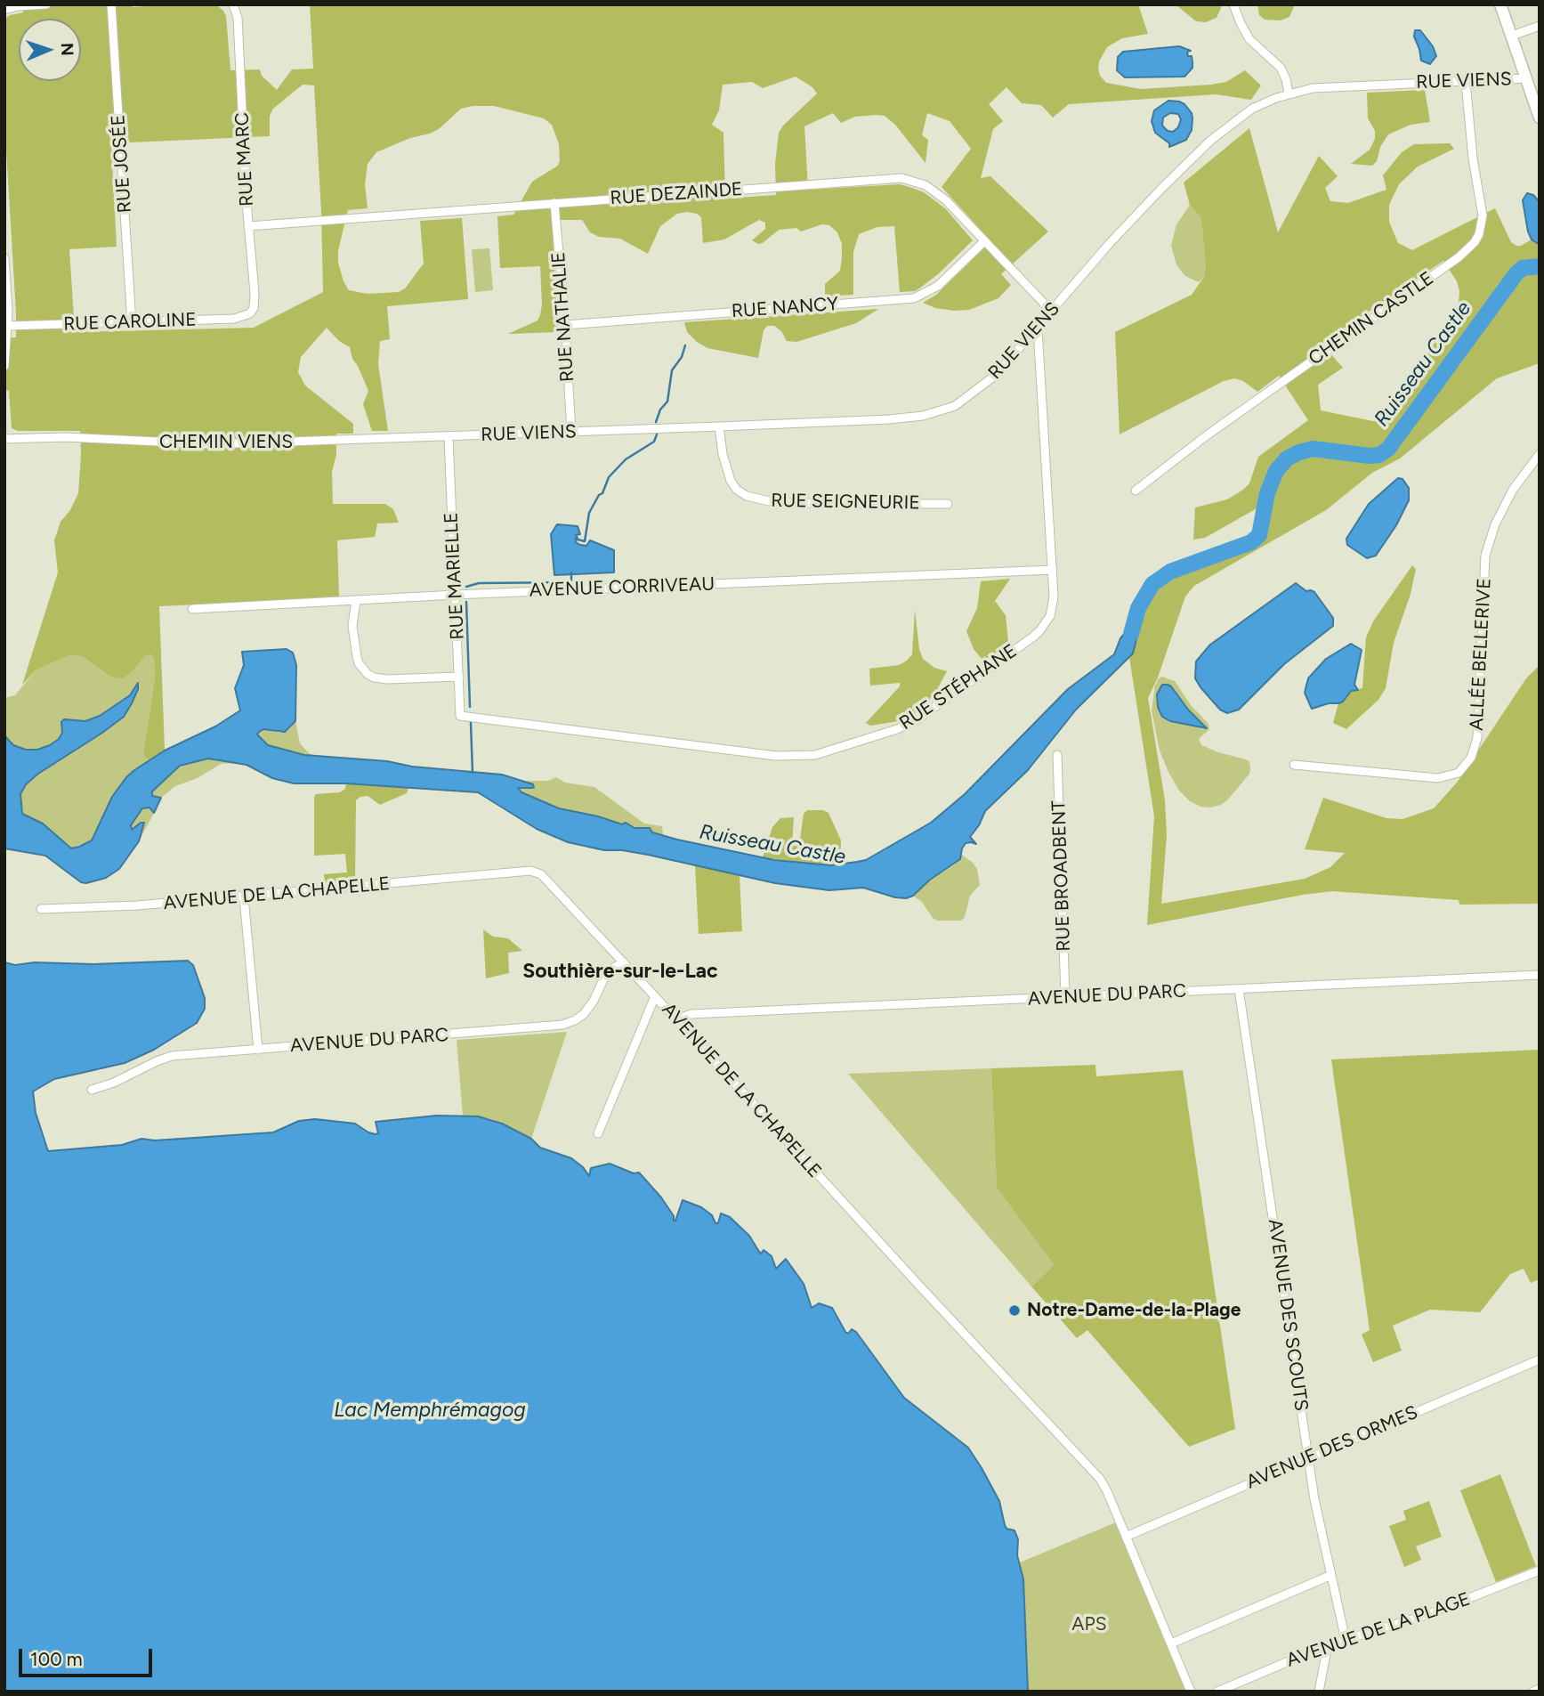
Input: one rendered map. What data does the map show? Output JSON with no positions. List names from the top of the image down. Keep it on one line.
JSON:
{"streets":{"street":["RUE VIENS","RUE MARC","RUE JOSÉE","RUE DEZAINDE","RUE NANCY","RUE NATHALIE","CHEMIN CASTLE","RUE CAROLINE","CHEMIN VIENS","RUE SEIGNEURIE","RUE MARIELLE","AVENUE CORRIVEAU","ALLÉE BELLERIVE","RUE STÉPHANE","RUE BROADBENT","AVENUE DE LA CHAPELLE","AVENUE DU PARC","AVENUE DES SCOUTS","AVENUE DES ORMES","AVENUE DE LA PLAGE"]},"crossings":[["RUE VIENS","RUE DEZAINDE"],["RUE VIENS","RUE NATHALIE"],["RUE VIENS","CHEMIN CASTLE"],["RUE VIENS","CHEMIN VIENS"],["RUE VIENS","RUE SEIGNEURIE"],["RUE VIENS","RUE MARIELLE"],["RUE VIENS","RUE STÉPHANE"],["RUE MARC","RUE DEZAINDE"],["RUE MARC","RUE CAROLINE"],["RUE JOSÉE","RUE CAROLINE"],["RUE DEZAINDE","RUE NANCY"],["RUE DEZAINDE","RUE NATHALIE"],["RUE NANCY","RUE NATHALIE"],["CHEMIN VIENS","RUE MARIELLE"],["RUE MARIELLE","AVENUE CORRIVEAU"],["RUE MARIELLE","RUE STÉPHANE"],["AVENUE CORRIVEAU","RUE STÉPHANE"],["RUE BROADBENT","AVENUE DU PARC"],["AVENUE DE LA CHAPELLE","AVENUE DU PARC"],["AVENUE DE LA CHAPELLE","AVENUE DES ORMES"],["AVENUE DU PARC","AVENUE DES SCOUTS"],["AVENUE DES SCOUTS","AVENUE DES ORMES"],["AVENUE DES SCOUTS","AVENUE DE LA PLAGE"]],"districts":["Southière-sur-le-Lac"],"water":["Ruisseau Castle","Lac Memphrémagog"],"parks":["APS"],"places":["Notre-Dame-de-la-Plage"],"scale_bar":"100 m","north":"right"}
